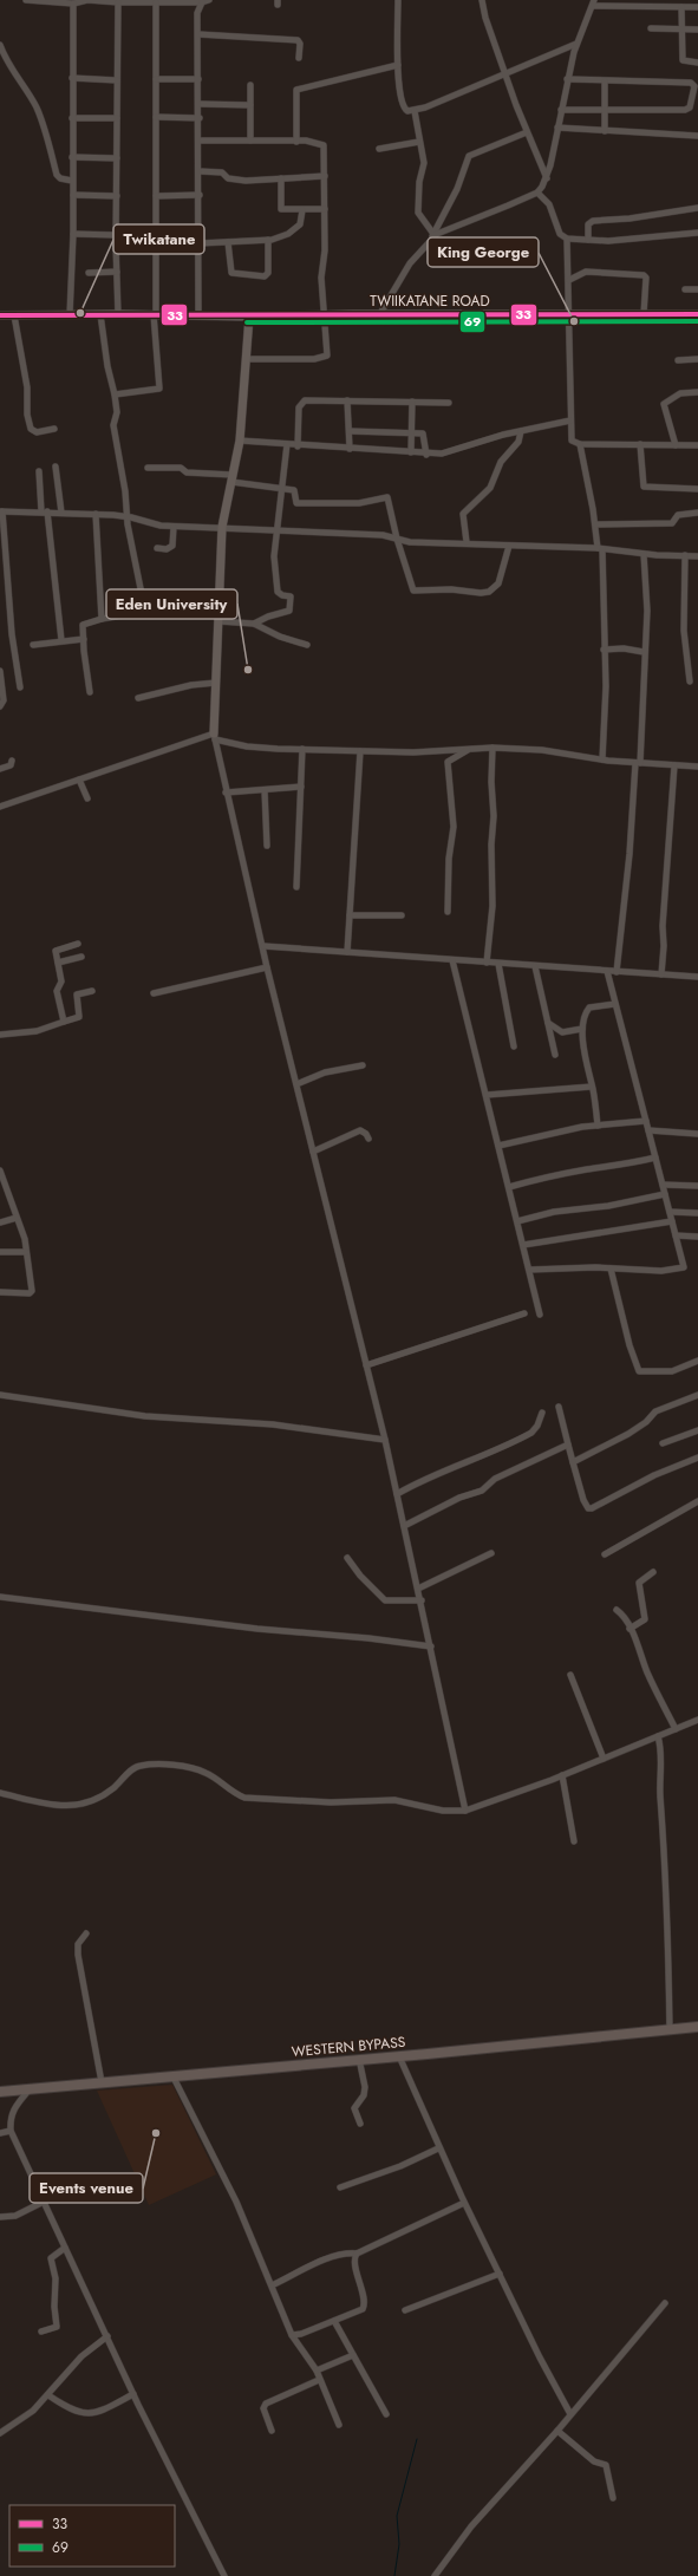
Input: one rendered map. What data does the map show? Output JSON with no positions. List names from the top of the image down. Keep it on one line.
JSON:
{"streets":{"main road":["WESTERN BYPASS"],"street":["TWIIKATANE ROAD"]},"places":["Twikatane","King George","Eden University","Events venue"],"lines":["transit line 33","transit line 69"],"legend":["33","69"]}
